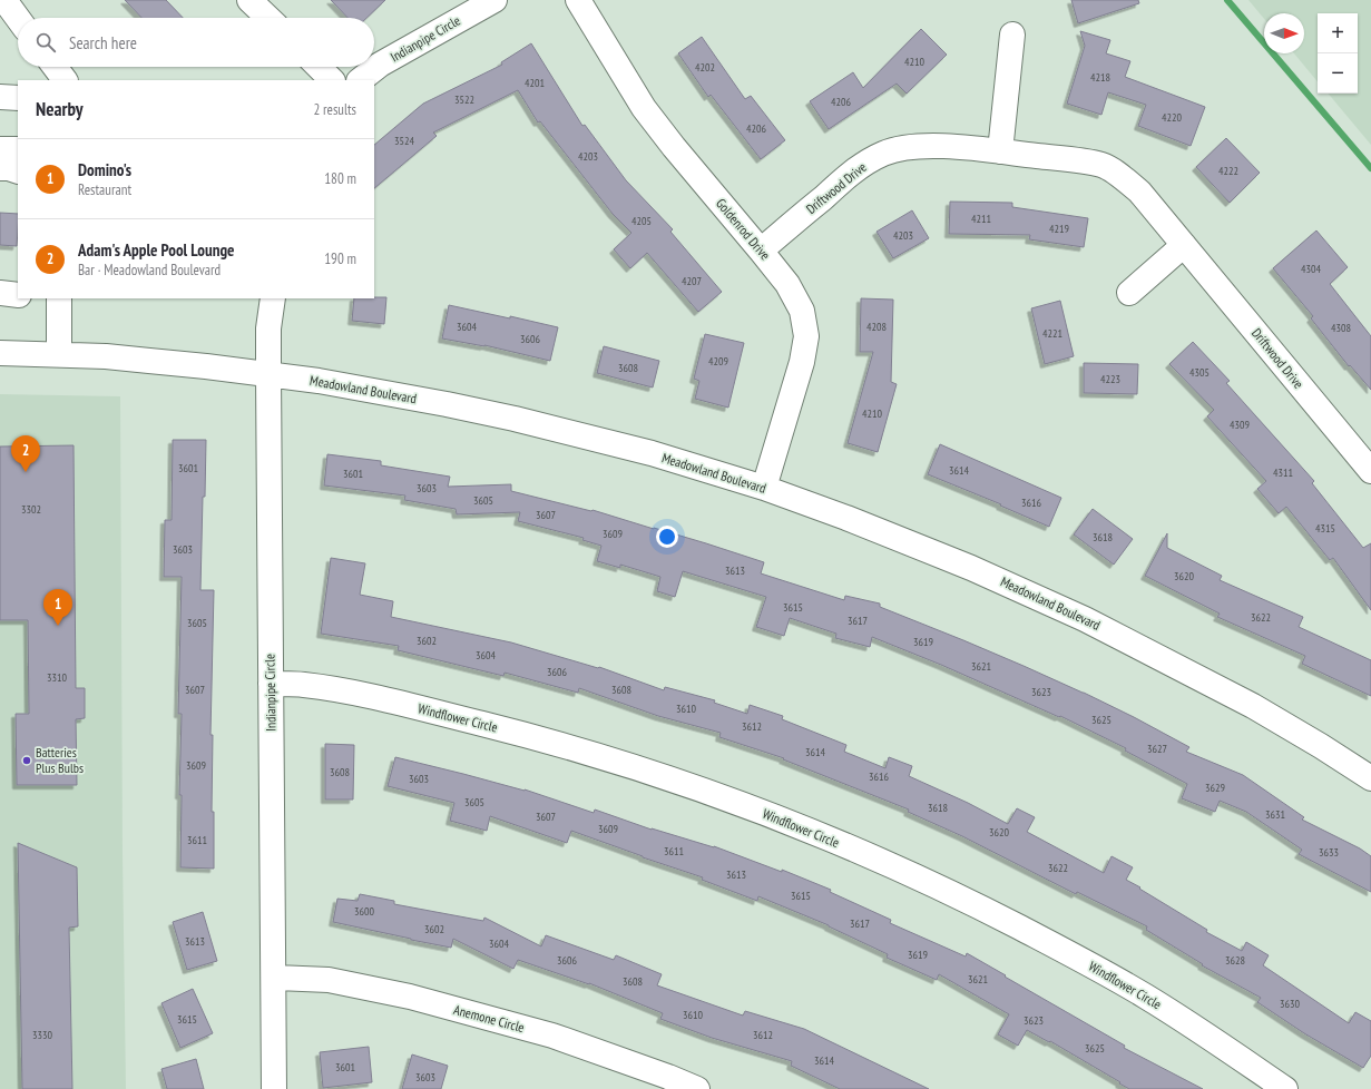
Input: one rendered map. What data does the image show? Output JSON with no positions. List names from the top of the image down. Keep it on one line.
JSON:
{"streets":{"street":["Indianpipe Circle","Driftwood Drive","Goldenrod Drive","Meadowland Boulevard","Windflower Circle","Anemone Circle"]},"crossings":[["Indianpipe Circle","Meadowland Boulevard"],["Indianpipe Circle","Windflower Circle"],["Indianpipe Circle","Anemone Circle"],["Driftwood Drive","Goldenrod Drive"],["Goldenrod Drive","Meadowland Boulevard"]],"places":["Batteries Plus Bulbs"],"house_numbers":["4210","4202","4218","4201","3522","4206","4220","4206","3524","4203","4222","4211","4205","4219","4203","4304","4207","3604","4208","4308","4221","3606","4209","3608","4305","4223","4210","4309","3601","3614","4311","3601","3603","3605","3616","3302","3607","4315","3609","3618","3603","3613","3620","3615","3622","3617","3605","3602","3619","3604","3621","3606","3310","3607","3608","3623","3610","3625","3612","3627","3614","3609","3608","3616","3603","3629","3605","3618","3631","3607","3609","3620","3611","3611","3633","3622","3613","3615","3600","3617","3602","3613","3604","3619","3606","3628","3621","3608","3630","3610","3615","3623","3330","3612","3625","3614","3601","3603"],"north":"right","page":{"map_buttons":["+","−"],"search":"Search here","heading":["Nearby","2 results"],"list":[{"mark":"1","name":"Domino's","note":"Restaurant","value":"180 m"},{"mark":"2","name":"Adam's Apple Pool Lounge","note":"Bar · Meadowland Boulevard","value":"190 m"}],"pins":["2","1"]}}
